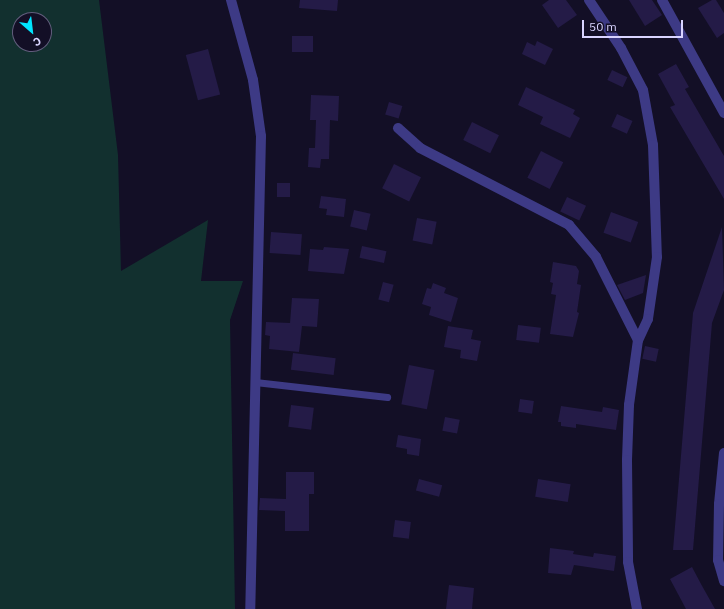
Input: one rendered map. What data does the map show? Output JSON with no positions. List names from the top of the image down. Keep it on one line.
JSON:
{"scale_bar":"50 m","north":"bottom right"}
